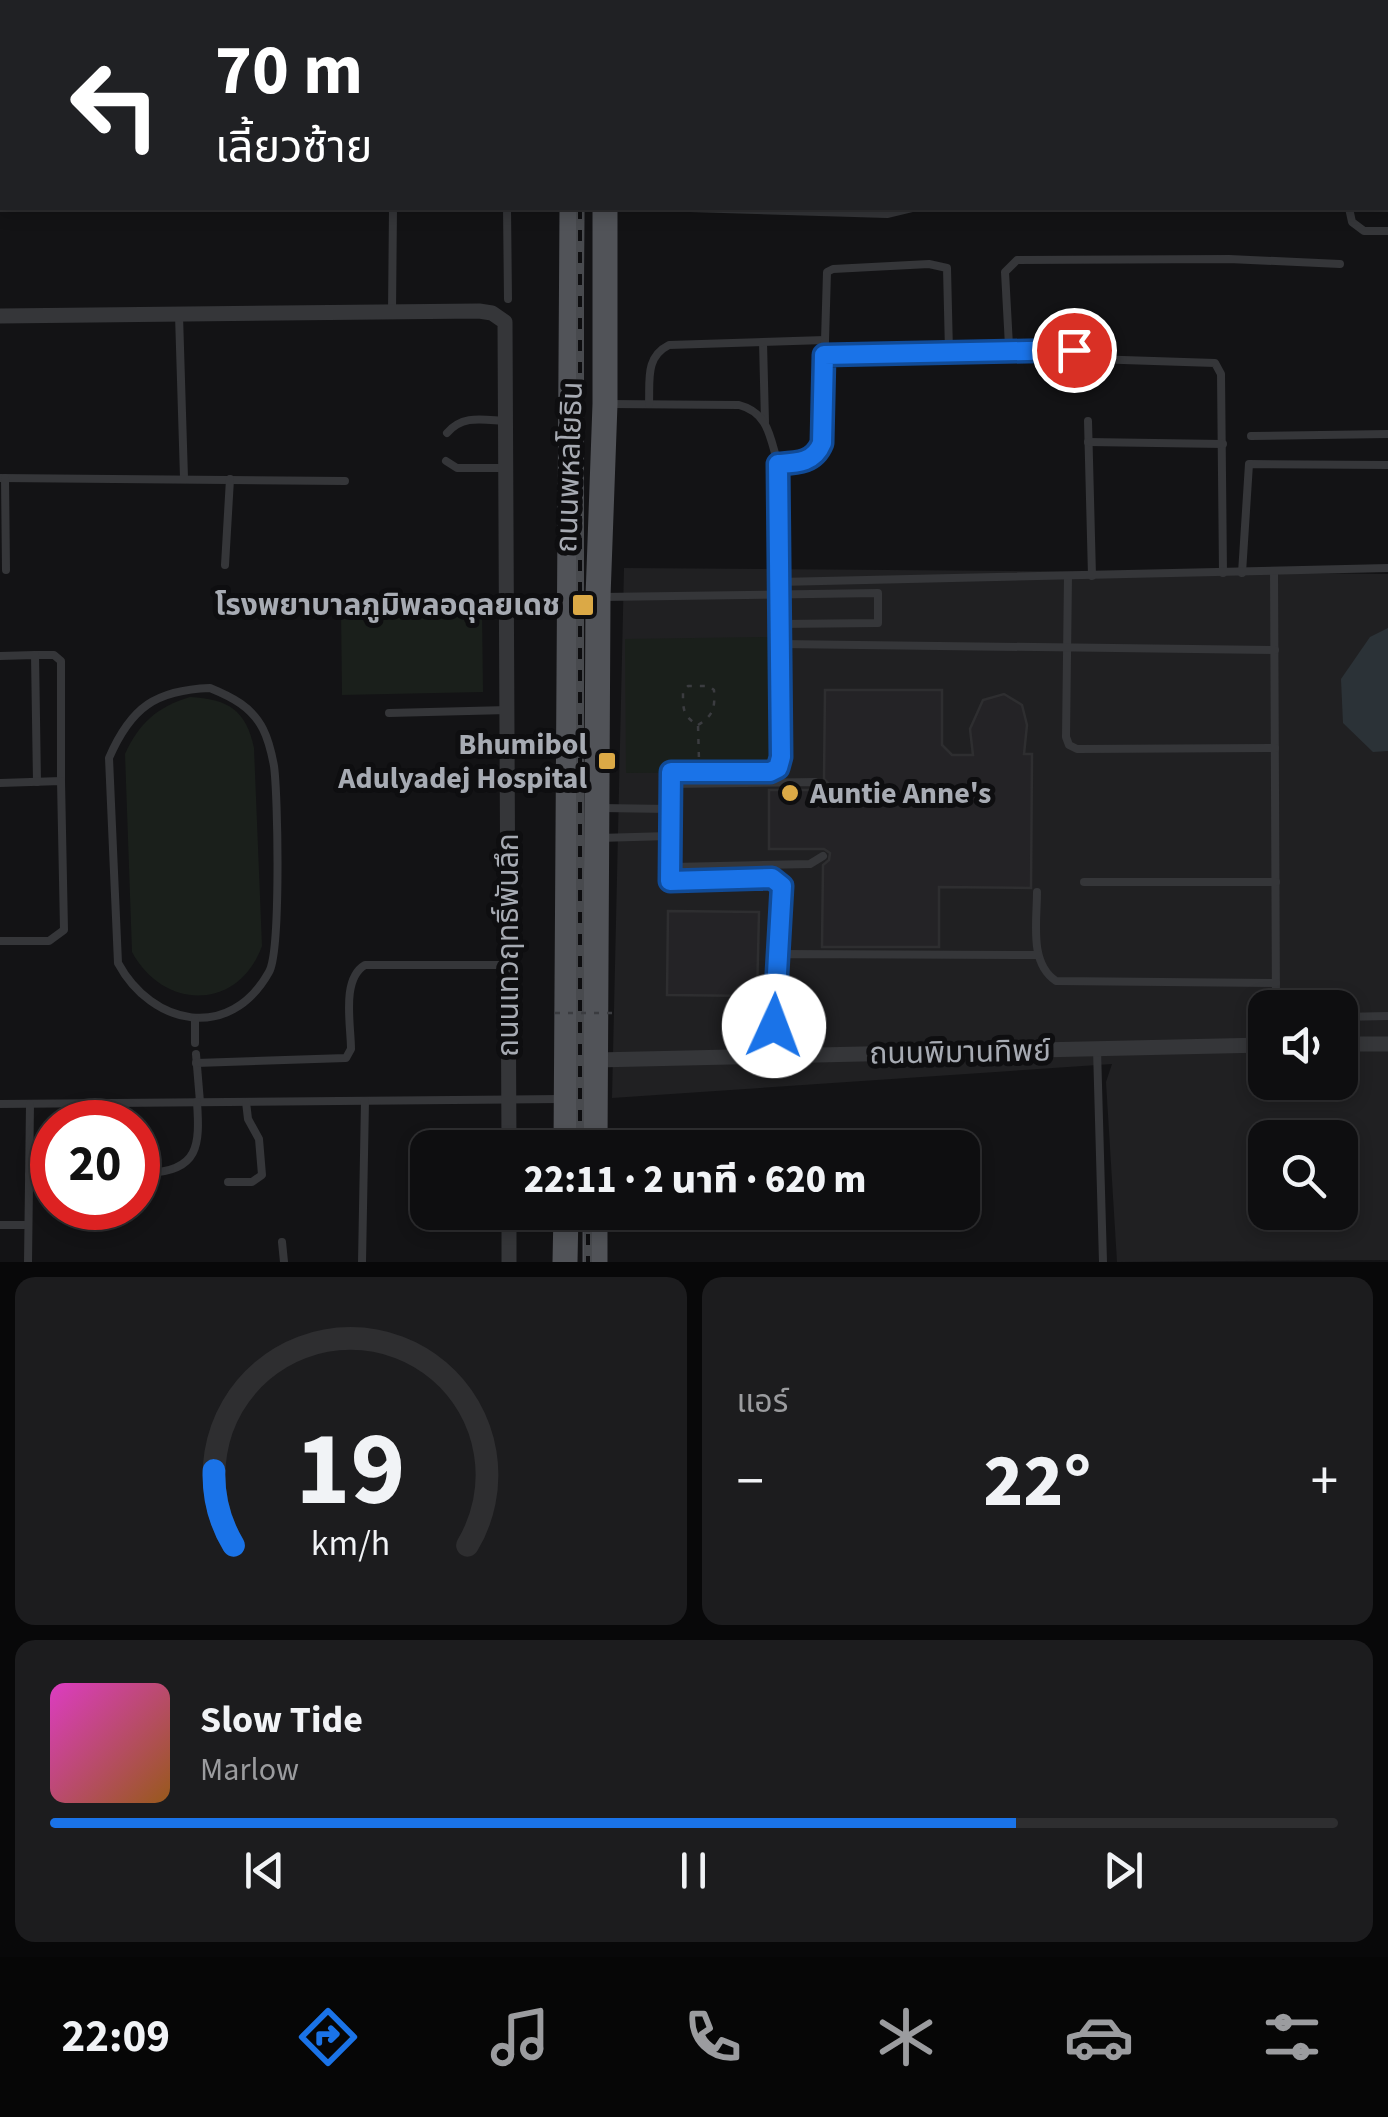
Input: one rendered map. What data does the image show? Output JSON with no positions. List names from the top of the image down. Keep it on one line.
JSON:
{"streets":{"main road":["ถนนพหลโยธิน"],"street":["ถนนเทวฤทธิ์พันลึก","ถนนพิมานทิพย์"]},"crossings":[["ถนนพหลโยธิน","ถนนพิมานทิพย์"]],"places":{"transit":["โรงพยาบาลภูมิพลอดุลยเดช","Bhumibol Adulyadej Hospital"],"other":["Auntie Anne's"]},"page":{"turn":["70 m","เลี้ยวซ้าย"],"limit":"20","trip":"22:11 · 2 นาที · 620 m","tile":"แอร์","heat":["−","22°","+"],"song":["Slow Tide","Marlow"],"tabs":"22:09","gauge":["19","km/h"]}}
